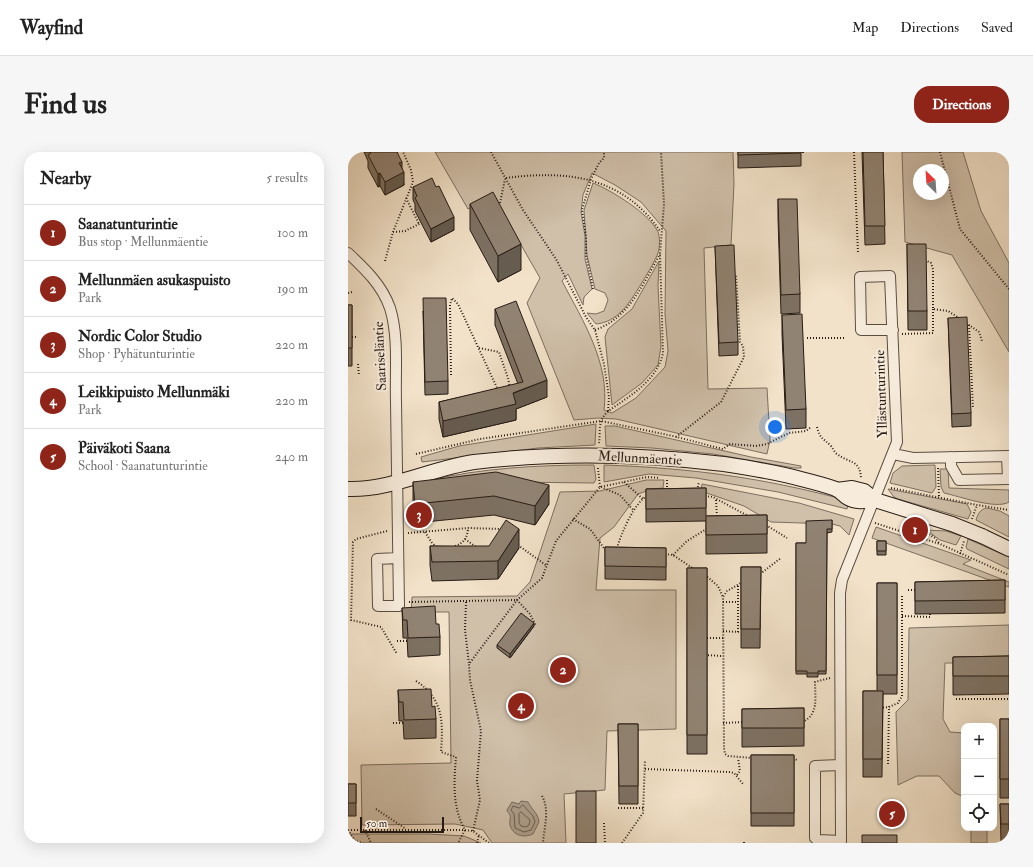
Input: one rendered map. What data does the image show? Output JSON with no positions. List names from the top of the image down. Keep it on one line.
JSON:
{"streets":{"main road":["Mellunmäentie"],"street":["Saariseläntie","Yllästunturintie"]},"crossings":[["Saariseläntie","Mellunmäentie"],["Yllästunturintie","Mellunmäentie"]],"scale_bar":"50 m","north":"top left","page":{"header":"Wayfind","nav":["Map","Directions","Saved"],"buttons":"Directions","title":"Find us","heading":["Nearby","5 results"],"list":[{"mark":"1","name":"Saanatunturintie","note":"Bus stop · Mellunmäentie","value":"100 m"},{"mark":"2","name":"Mellunmäen asukaspuisto","note":"Park","value":"190 m"},{"mark":"3","name":"Nordic Color Studio","note":"Shop · Pyhätunturintie","value":"220 m"},{"mark":"4","name":"Leikkipuisto Mellunmäki","note":"Park","value":"220 m"},{"mark":"5","name":"Päiväkoti Saana","note":"School · Saanatunturintie","value":"240 m"}],"pins":["3","1","2","4","5"],"map_buttons":["+","−"],"scale":"50 m"}}
